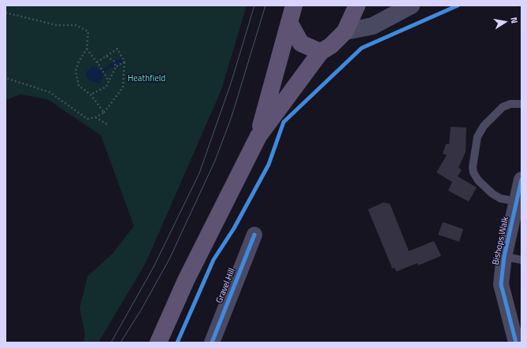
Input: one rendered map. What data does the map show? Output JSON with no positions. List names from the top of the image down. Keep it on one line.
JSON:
{"streets":{"street":["Bishops Walk","Gravel Hill"]},"parks":["Heathfield"],"north":"right"}
